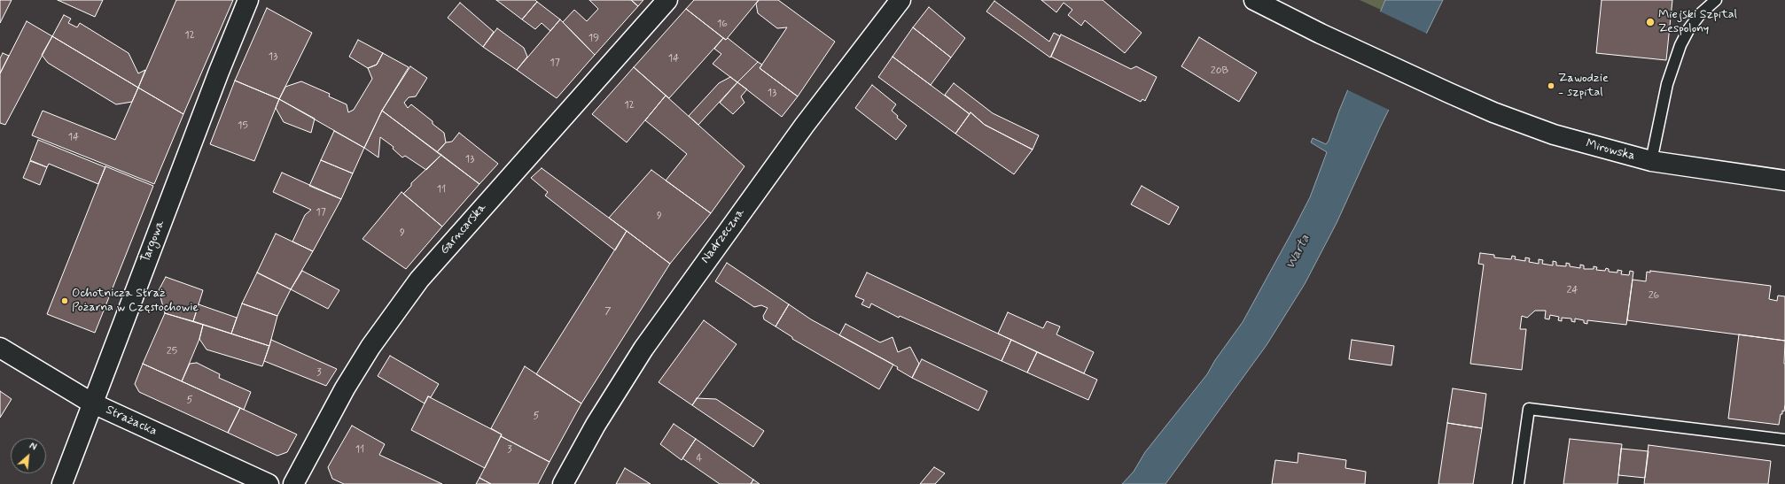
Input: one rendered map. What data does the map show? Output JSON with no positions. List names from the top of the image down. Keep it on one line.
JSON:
{"streets":{"street":["Mirowska","Garncarska","Nadrzeczna","Targowa","Strażacka"]},"crossings":[["Targowa","Strażacka"]],"water":["Warta"],"places":["Miejski Szpital Zespolony","Zawodzie - szpital","Ochotnicza Straż Pożarna w Częstochowie"],"house_numbers":["16","12","19","13","14","17","20B","13","12","15","14","13","11","17","9","9","24","26","7","25","3","5","5","11","3","4"],"north":"top right"}
